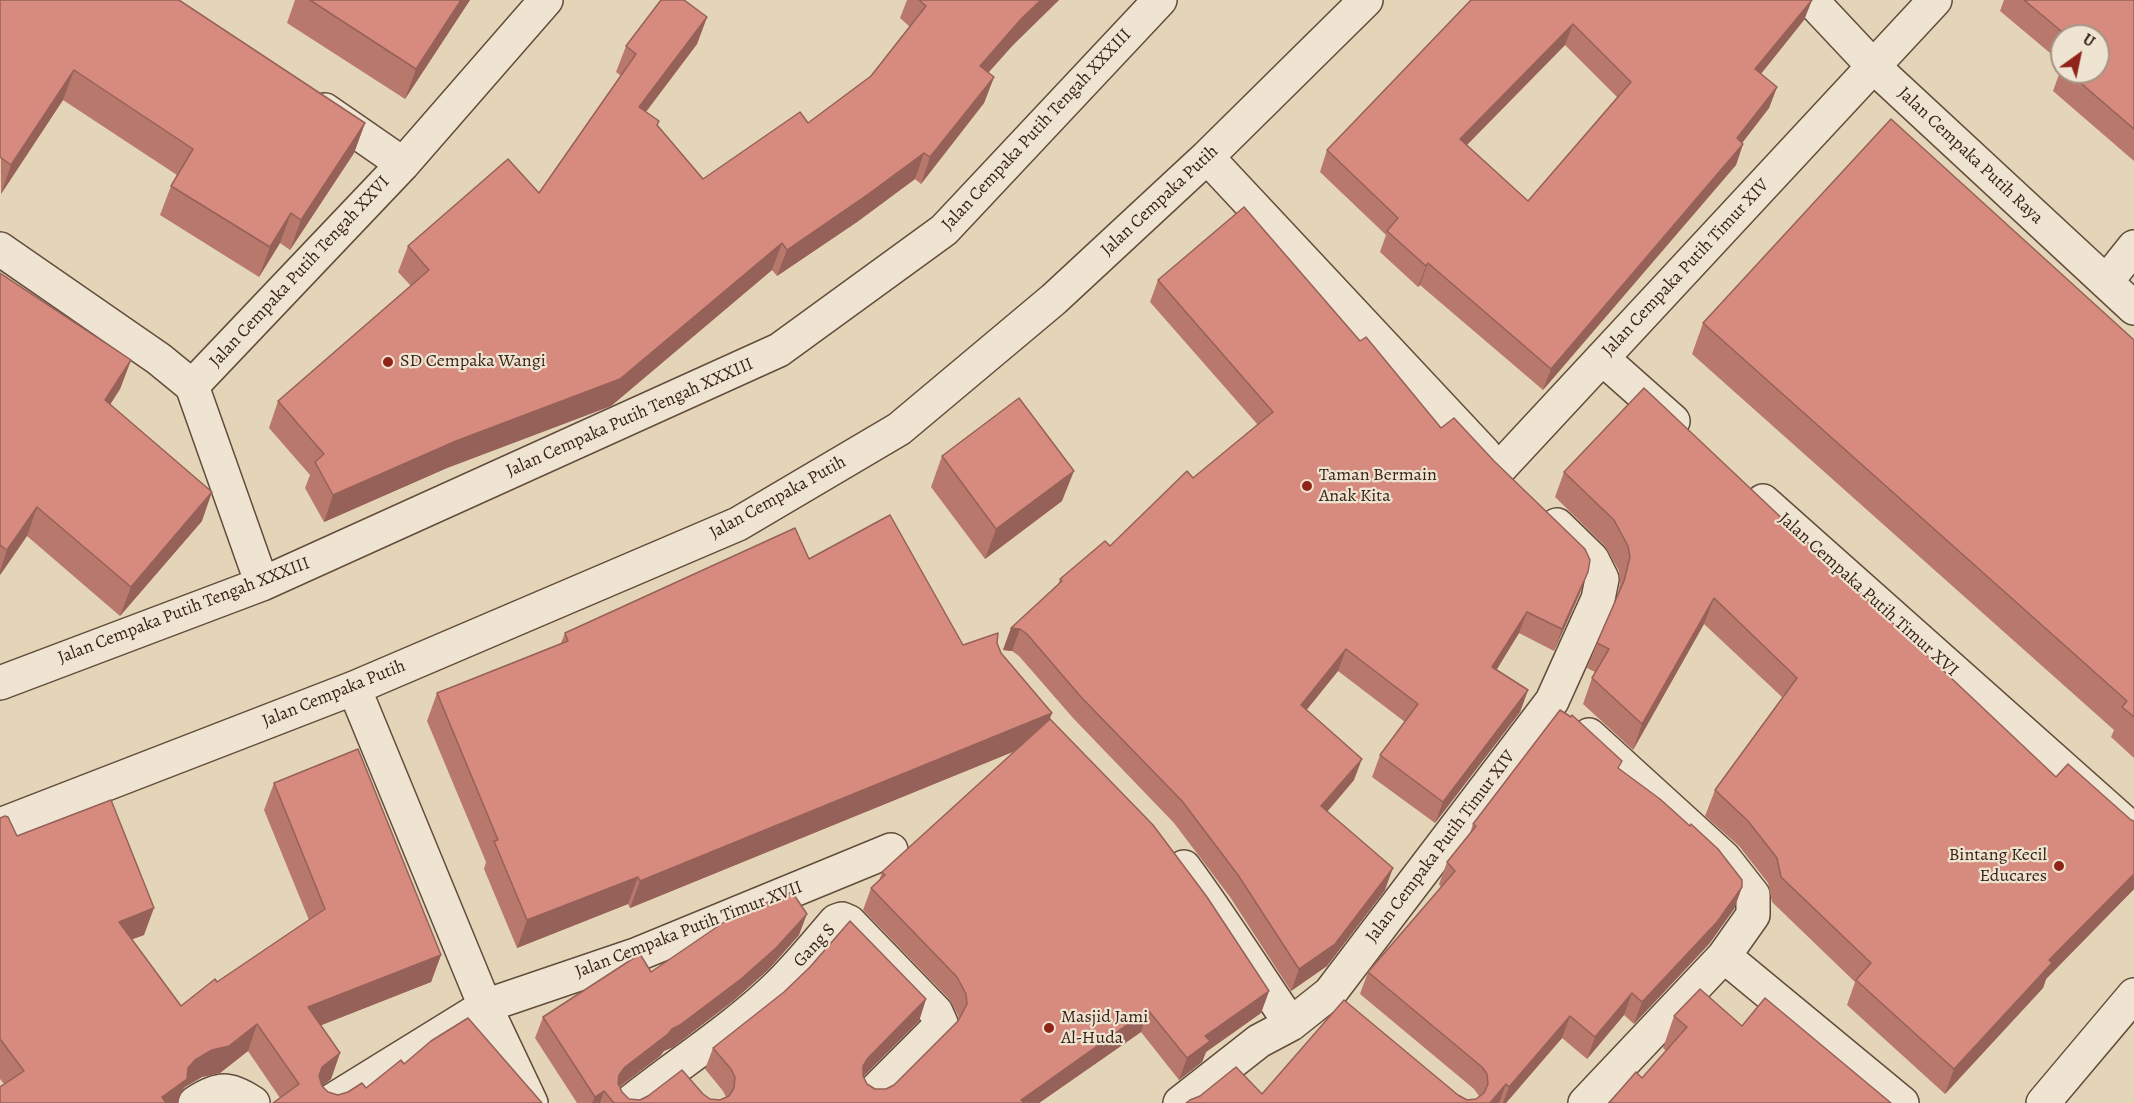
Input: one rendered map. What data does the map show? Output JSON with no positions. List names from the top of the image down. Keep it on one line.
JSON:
{"streets":{"street":["Jalan Cempaka Putih Tengah XXXIII","Jalan Cempaka Putih Raya","Jalan Cempaka Putih","Jalan Cempaka Putih Timur XIV","Jalan Cempaka Putih Tengah XXVI","Jalan Cempaka Putih Timur XVI","Jalan Cempaka Putih Timur XVII","Gang S"]},"crossings":[["Jalan Cempaka Putih Raya","Jalan Cempaka Putih Timur XIV"],["Jalan Cempaka Putih","Jalan Cempaka Putih Timur XIV"]],"places":["SD Cempaka Wangi","Taman Bermain Anak Kita","Bintang Kecil Educares","Masjid Jami Al-Huda"],"north":"top right"}
